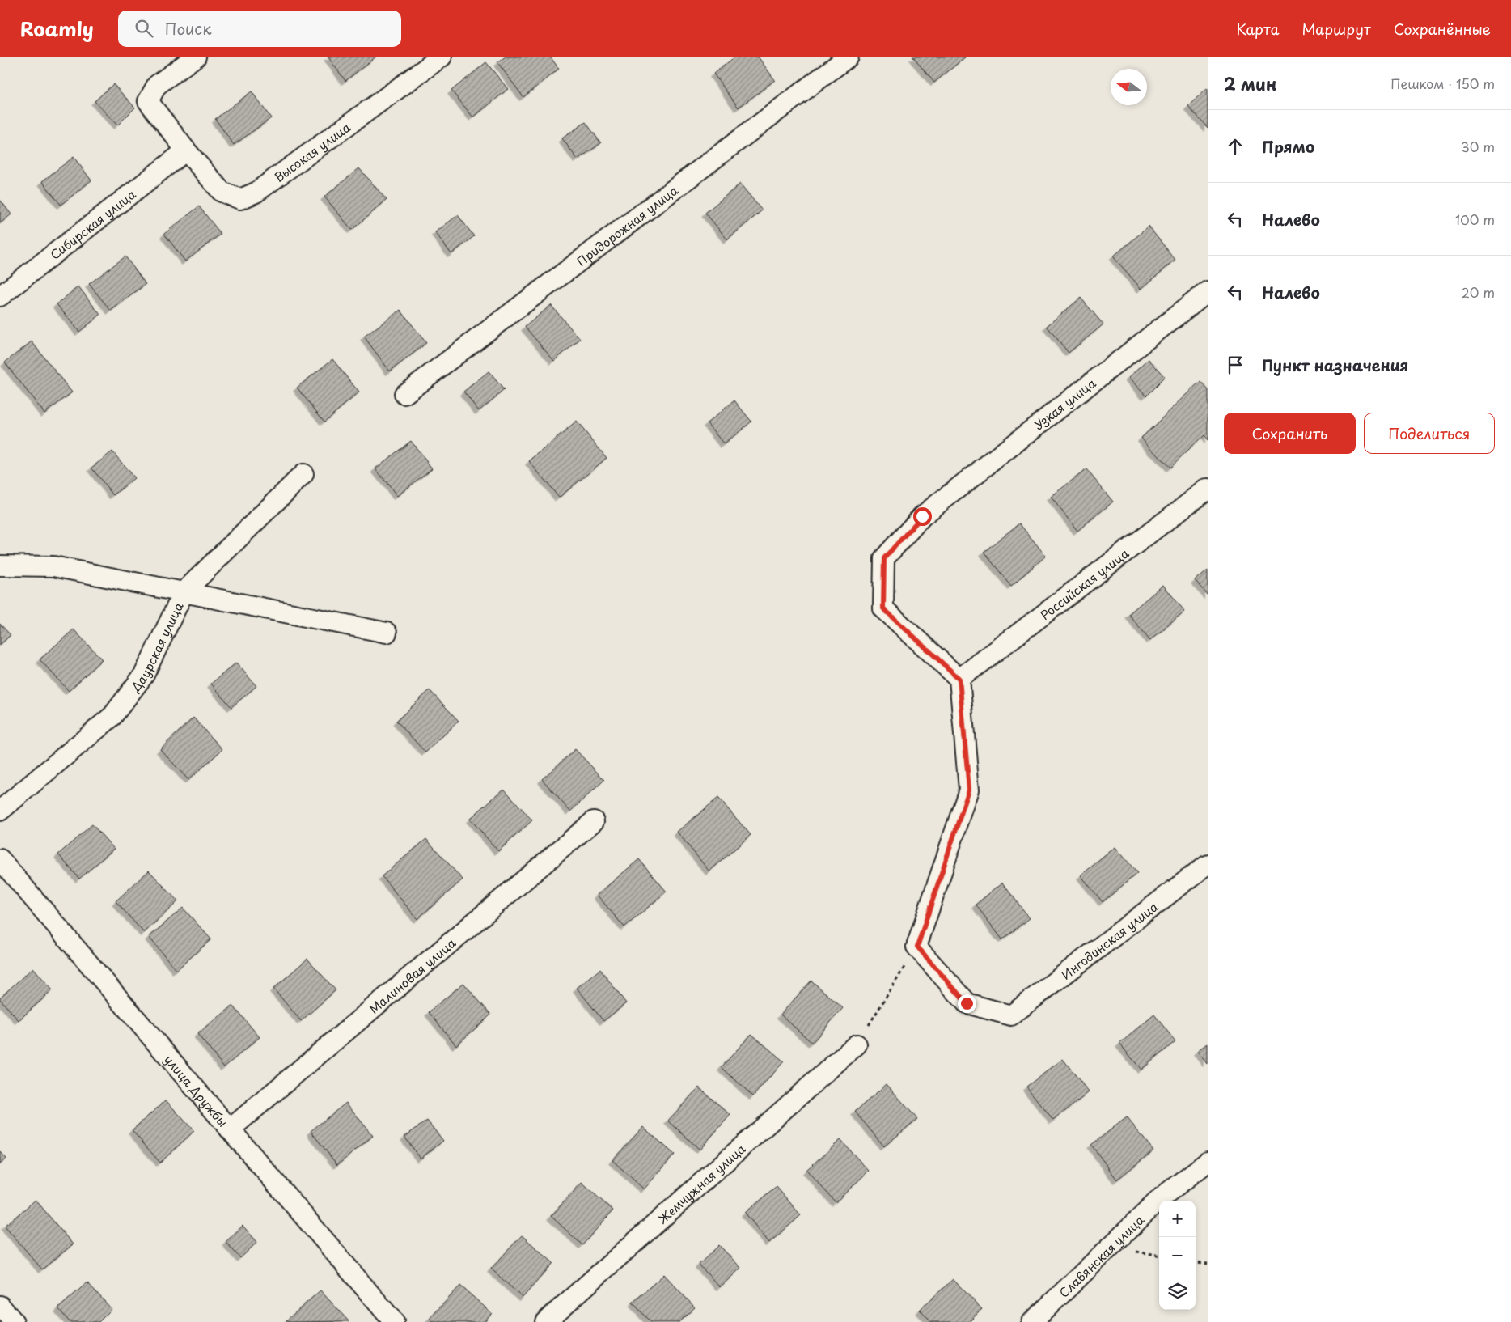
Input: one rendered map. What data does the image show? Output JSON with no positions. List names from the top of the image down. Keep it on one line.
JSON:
{"streets":{"street":["Высокая улица","Сибирская улица","Придорожная улица","Узкая улица","Российская улица","Даурская улица","Ингодинская улица","Малиновая улица","улица Дружбы","Жемчужная улица","Славянская улица"]},"crossings":[["Высокая улица","Сибирская улица"],["Узкая улица","Российская улица"],["Малиновая улица","улица Дружбы"]],"north":"left","page":{"header":"Roamly","search":"Поиск","nav":["Карта","Маршрут","Сохранённые"],"heading":["2 мин","Пешком · 150 m"],"list":[["Прямо","30 m"],["Налево","100 m"],["Налево","20 m"],"Пункт назначения"],"buttons":["Сохранить","Поделиться"],"map_buttons":["+","−"]}}
